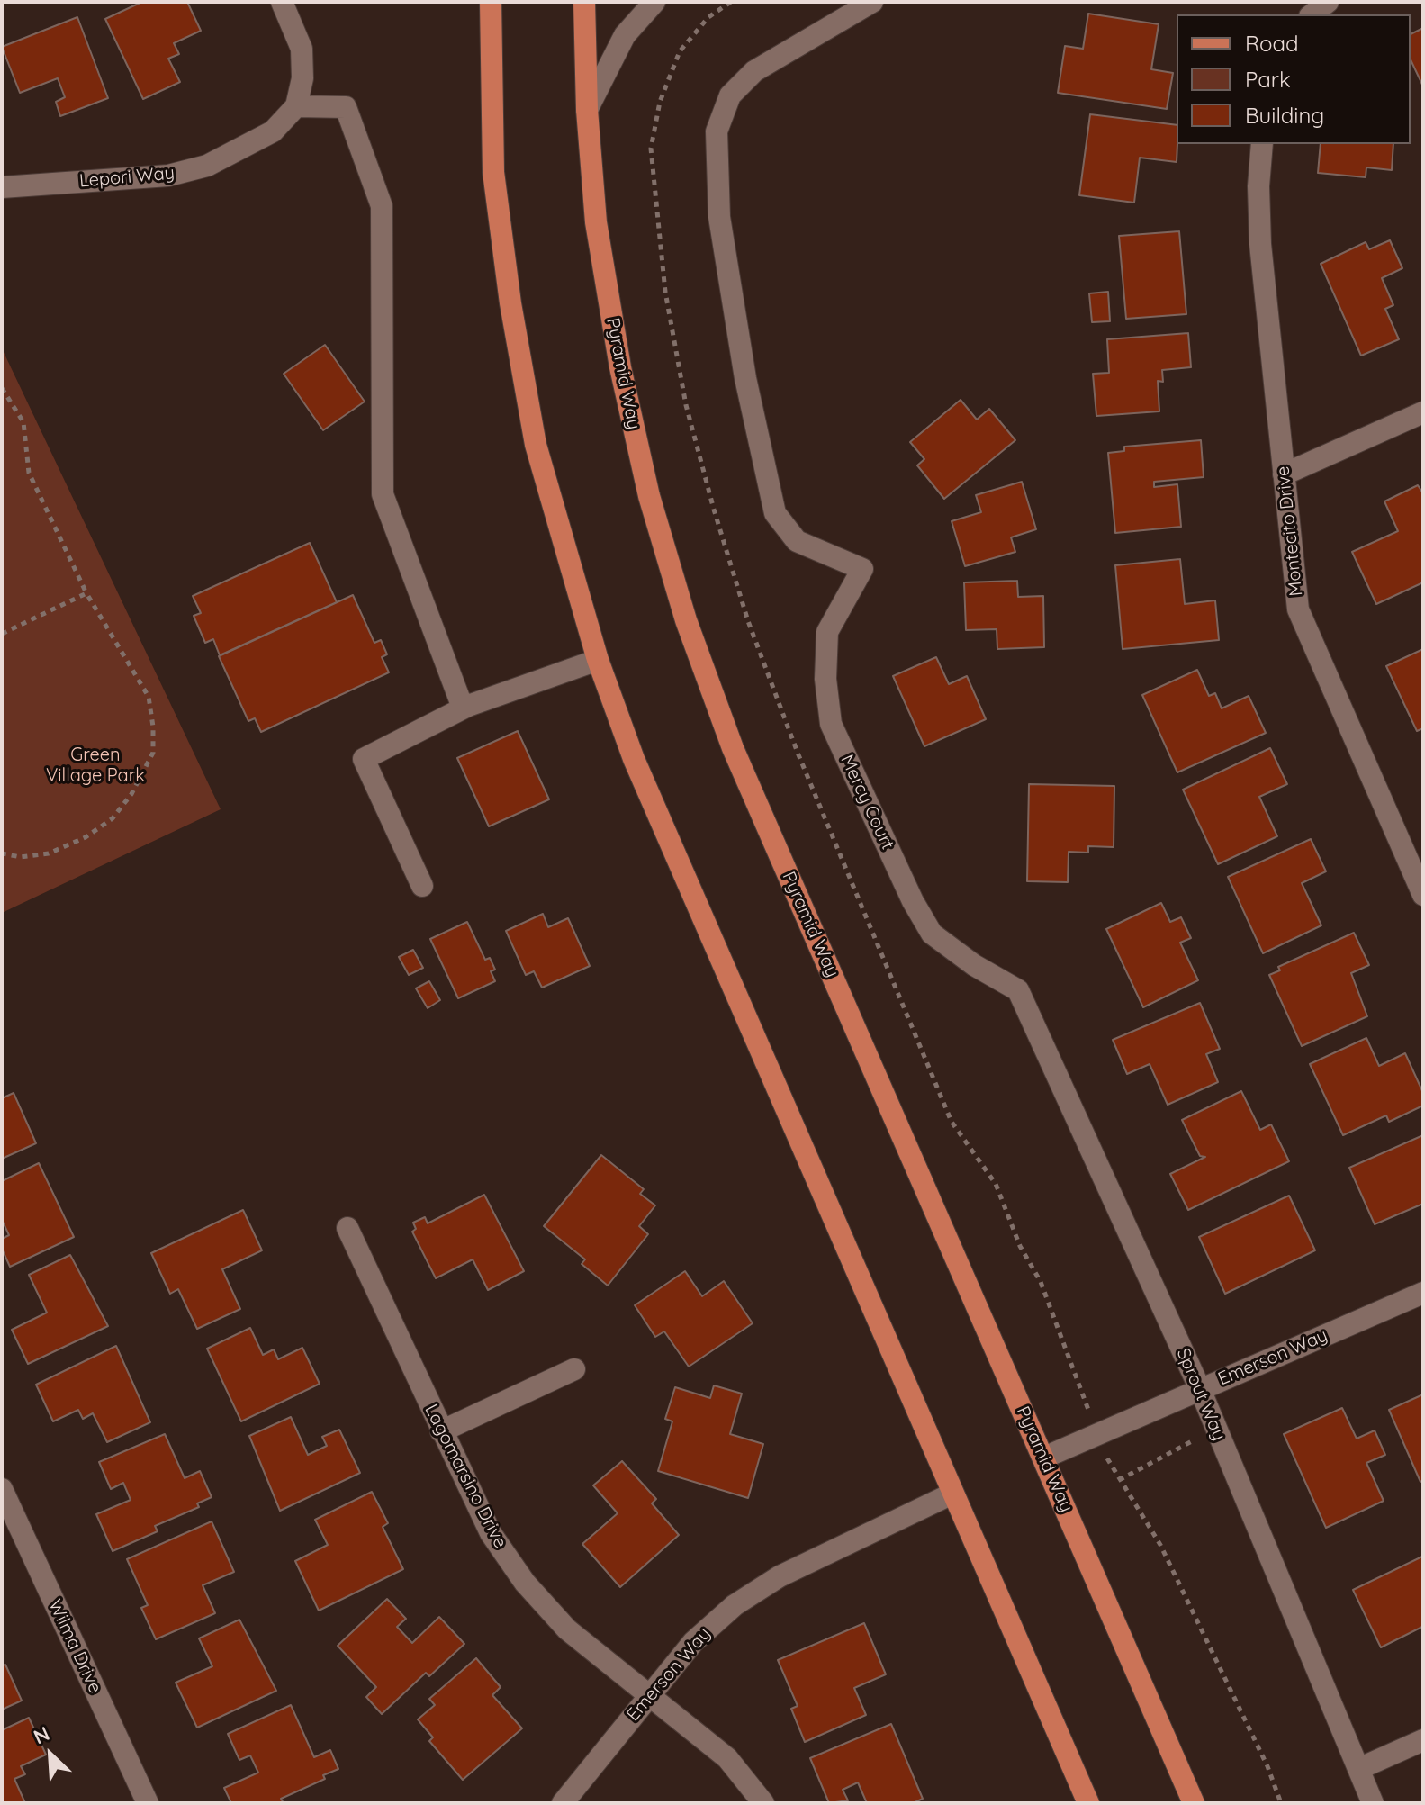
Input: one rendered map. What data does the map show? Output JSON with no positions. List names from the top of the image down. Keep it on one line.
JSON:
{"streets":{"main road":["Pyramid Way"],"street":["Lepori Way","Montecito Drive","Mercy Court","Emerson Way","Sprout Way","Lagomarsino Drive","Wilma Drive"]},"crossings":[["Pyramid Way","Emerson Way"],["Mercy Court","Sprout Way"],["Emerson Way","Sprout Way"],["Emerson Way","Lagomarsino Drive"]],"parks":["Green Village Park"],"legend":["Road","Park","Building"],"north":"top left"}
